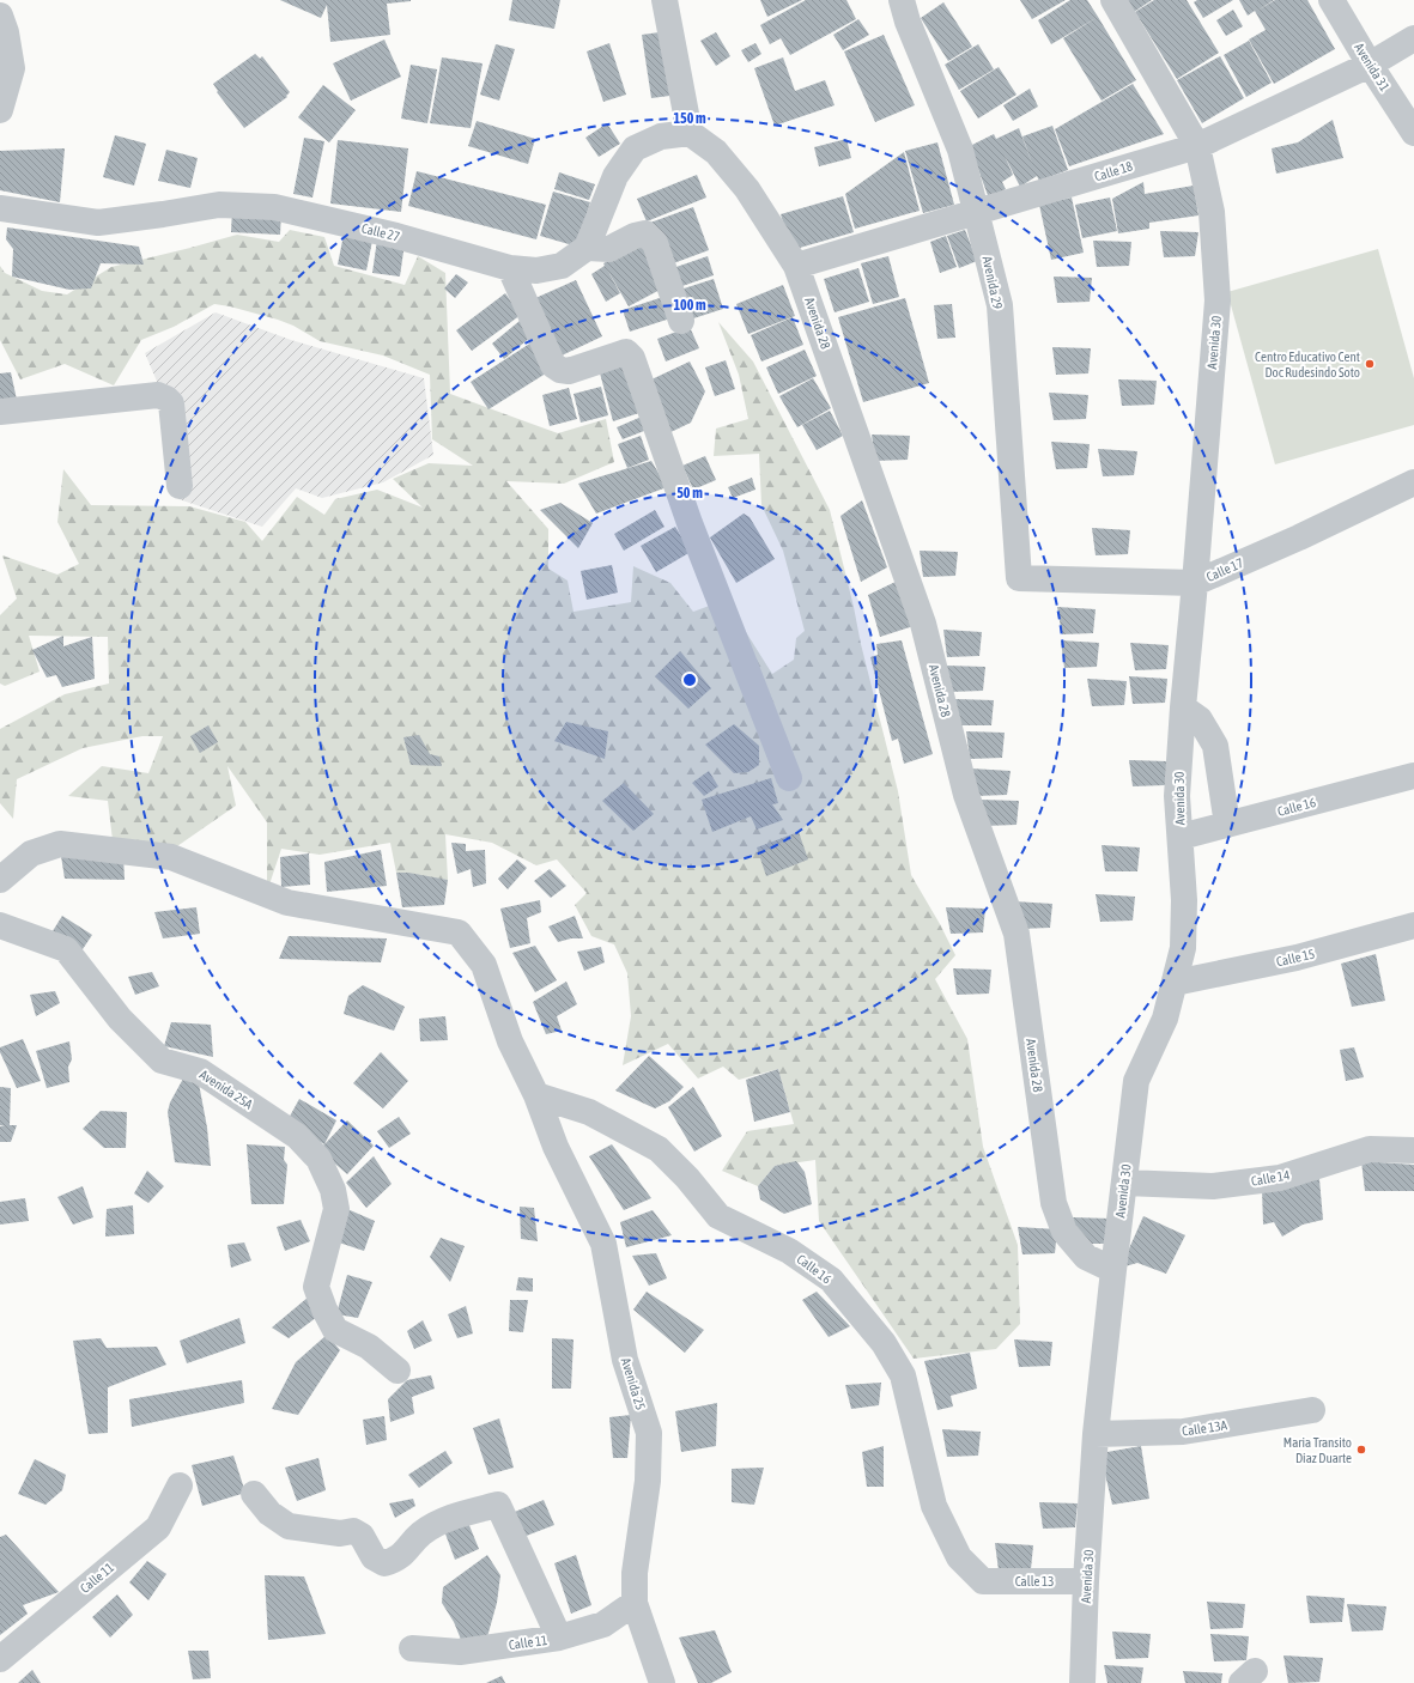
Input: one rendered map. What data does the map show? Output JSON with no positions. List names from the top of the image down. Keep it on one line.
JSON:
{"streets":{"street":["Avenida 31","Calle 18","Calle 27","Avenida 29","Avenida 28","Avenida 30","Calle 17","Calle 16","Calle 15","Avenida 25A","Calle 14","Avenida 25","Calle 13A","Calle 11","Calle 13"]},"crossings":[["Avenida 31","Calle 18"],["Calle 18","Avenida 29"],["Calle 18","Avenida 28"],["Calle 18","Avenida 30"],["Avenida 29","Calle 17"],["Avenida 28","Avenida 30"],["Avenida 30","Calle 17"],["Avenida 30","Calle 16"],["Avenida 30","Calle 15"],["Avenida 30","Calle 14"],["Avenida 30","Calle 13A"],["Avenida 30","Calle 13"],["Calle 16","Avenida 25"],["Calle 16","Calle 13"],["Avenida 25","Calle 11"]],"places":["Centro Educativo Cent Doc Rudesindo Soto","Maria Transito Diaz Duarte"],"rings":["150 m","100 m","50 m"]}
